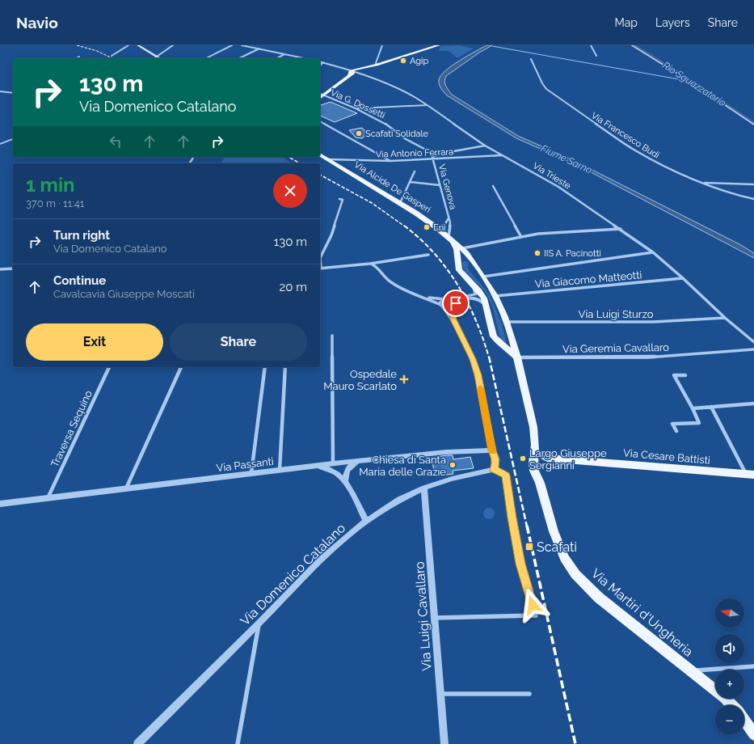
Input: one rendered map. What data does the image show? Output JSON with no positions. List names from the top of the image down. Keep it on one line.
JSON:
{"streets":{"main road":["Via Alcide De Gasperi","Via Cesare Battisti","Via Martiri d'Ungheria"],"street":["Via G. Dossetti","Via Francesco Budi","Via Antonio Ferrara","Via Trieste","Via Genova","Via Giacomo Matteotti","Via Luigi Sturzo","Via Geremia Cavallaro","Traversa Sequino","Via Passanti","Via Domenico Catalano","Via Luigi Cavallaro"]},"crossings":[["Via G. Dossetti","Via Antonio Ferrara"],["Via G. Dossetti","Via Genova"],["Via Antonio Ferrara","Via Trieste"],["Via Antonio Ferrara","Via Alcide De Gasperi"],["Via Antonio Ferrara","Via Genova"],["Via Trieste","Via Giacomo Matteotti"],["Via Trieste","Via Luigi Sturzo"],["Via Alcide De Gasperi","Via Genova"],["Via Alcide De Gasperi","Via Giacomo Matteotti"],["Via Alcide De Gasperi","Via Luigi Sturzo"],["Via Alcide De Gasperi","Via Geremia Cavallaro"],["Via Alcide De Gasperi","Via Cesare Battisti"],["Via Alcide De Gasperi","Via Martiri d'Ungheria"],["Traversa Sequino","Via Passanti"],["Via Cesare Battisti","Via Martiri d'Ungheria"],["Via Domenico Catalano","Via Luigi Cavallaro"]],"water":["Rio Sguazzatorio","Fiume Sarno"],"places":{"other":["Agip","Scafati Solidale","Eni","IIS A. Pacinotti","Largo Giuseppe Sergianni","Chiesa di Santa Maria delle Grazie"],"health":["Ospedale Mauro Scarlato"],"transit":["Scafati"]},"north":"left","page":{"header":"Navio","nav":["Map","Layers","Share"],"turn":["130 m","Via Domenico Catalano"],"heading":["1 min","370 m · 11:41"],"list":[{"name":"Turn right","note":"Via Domenico Catalano","value":"130 m"},{"name":"Continue","note":"Cavalcavia Giuseppe Moscati","value":"20 m"}],"buttons":["Exit","Share"],"map_buttons":["+","−"]}}
